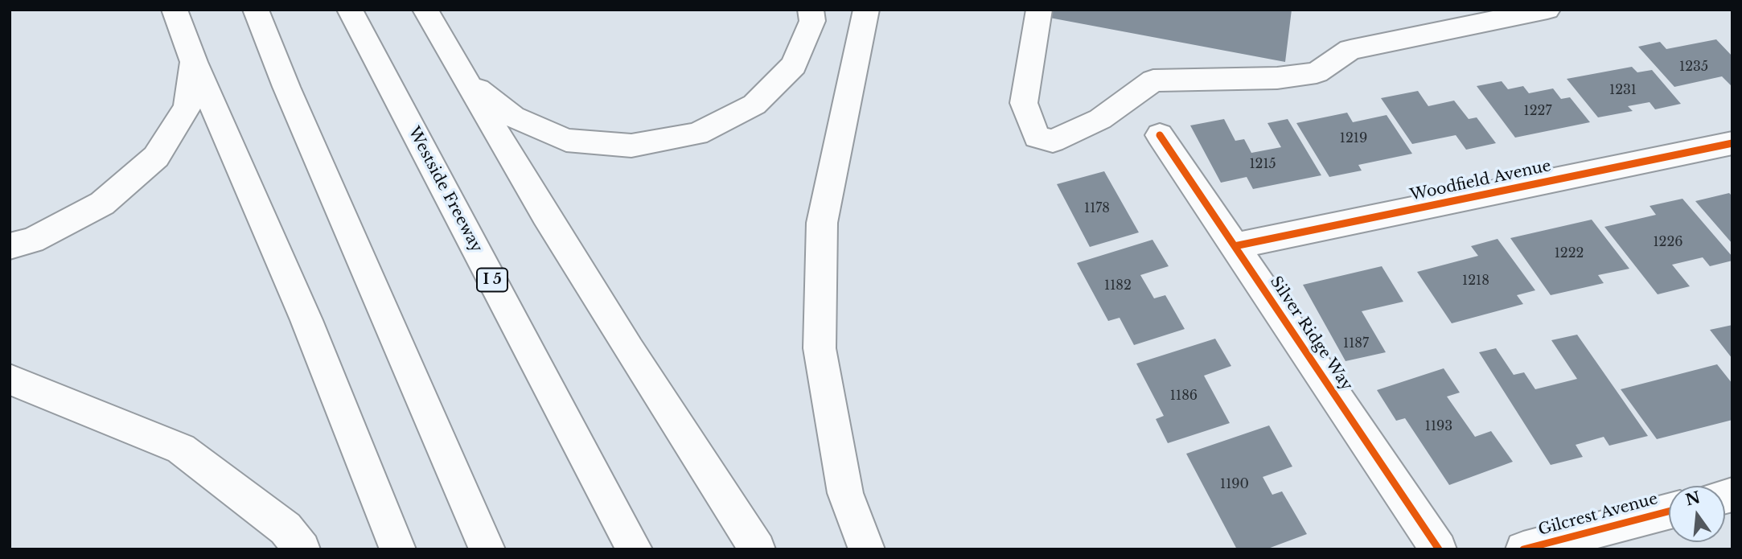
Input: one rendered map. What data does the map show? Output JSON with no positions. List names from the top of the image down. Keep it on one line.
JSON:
{"streets":{"main road":["Woodfield Avenue","Westside Freeway","I 5","Silver Ridge Way","Gilcrest Avenue"]},"crossings":[["Woodfield Avenue","Silver Ridge Way"]],"house_numbers":["1235","1231","1227","1219","1215","1178","1226","1222","1218","1182","1187","1186","1193","1190"],"north":"top"}
